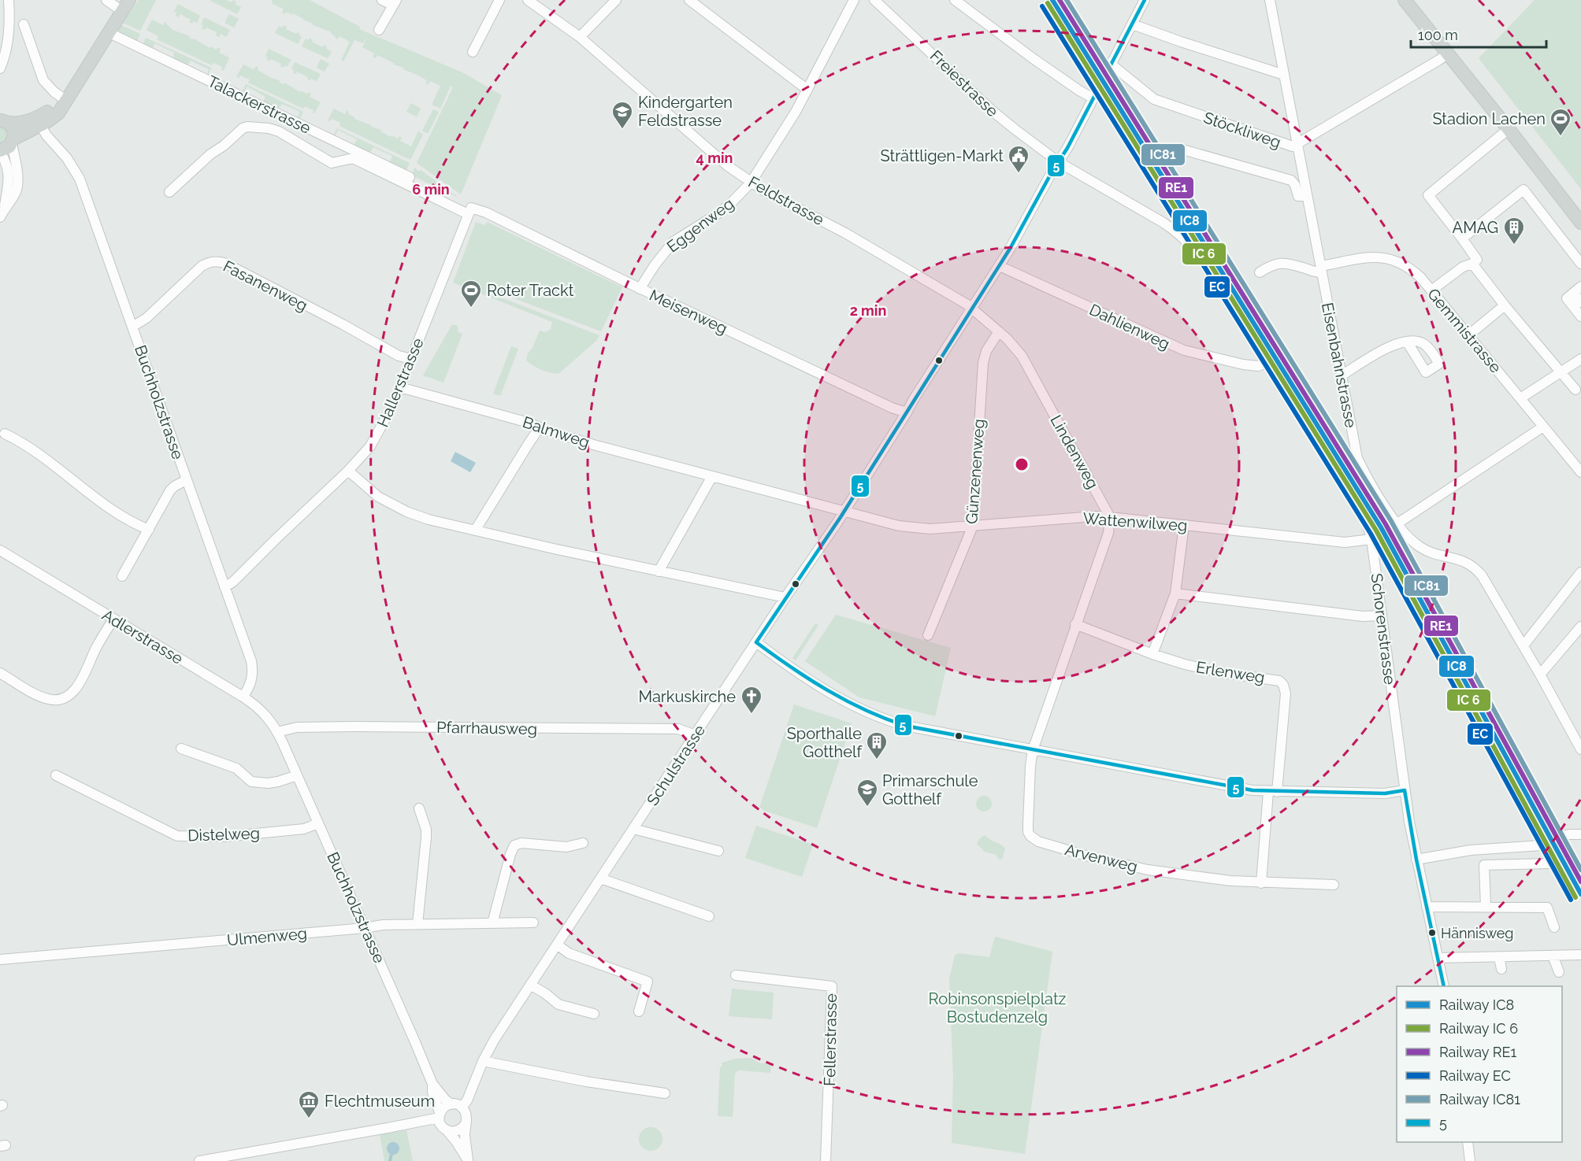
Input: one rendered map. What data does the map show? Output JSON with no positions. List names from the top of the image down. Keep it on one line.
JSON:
{"streets":{"street":["Freiestrasse","Talackerstrasse","Stöckliweg","Feldstrasse","Eggenweg","Fasanenweg","Meisenweg","Dahlienweg","Gemmistrasse","Eisenbahnstrasse","Hallerstrasse","Buchholzstrasse","Balmweg","Lindenweg","Günzenenweg","Wattenwilweg","Schorenstrasse","Adlerstrasse","Erlenweg","Pfarrhausweg","Schulstrasse","Distelweg","Arvenweg","Ulmenweg","Fellerstrasse"]},"crossings":[["Freiestrasse","Schorenstrasse"],["Freiestrasse","Schulstrasse"],["Stöckliweg","Eisenbahnstrasse"],["Stöckliweg","Schulstrasse"],["Feldstrasse","Eggenweg"],["Feldstrasse","Lindenweg"],["Feldstrasse","Schulstrasse"],["Eggenweg","Meisenweg"],["Fasanenweg","Hallerstrasse"],["Fasanenweg","Buchholzstrasse"],["Meisenweg","Hallerstrasse"],["Meisenweg","Schulstrasse"],["Dahlienweg","Schorenstrasse"],["Dahlienweg","Schulstrasse"],["Gemmistrasse","Eisenbahnstrasse"],["Hallerstrasse","Buchholzstrasse"],["Hallerstrasse","Balmweg"],["Buchholzstrasse","Adlerstrasse"],["Buchholzstrasse","Pfarrhausweg"],["Buchholzstrasse","Schulstrasse"],["Buchholzstrasse","Distelweg"],["Buchholzstrasse","Ulmenweg"],["Balmweg","Wattenwilweg"],["Balmweg","Schulstrasse"],["Lindenweg","Günzenenweg"],["Lindenweg","Wattenwilweg"],["Lindenweg","Schulstrasse"],["Günzenenweg","Wattenwilweg"],["Wattenwilweg","Schorenstrasse"],["Wattenwilweg","Schulstrasse"],["Schorenstrasse","Schulstrasse"],["Adlerstrasse","Pfarrhausweg"],["Pfarrhausweg","Schulstrasse"]],"parks":["Robinsonspielplatz Bostudenzelg"],"places":{"school or university":["Kindergarten Feldstrasse","Primarschule Gotthelf"],"sports":["Stadion Lachen","Roter Trackt"],"public building":["Strättligen-Markt"],"building":["AMAG","Sporthalle Gotthelf"],"church":["Markuskirche"],"other":["Hännisweg"],"museum":["Flechtmuseum"]},"lines":["rail line IC8","rail line RE1","rail line IC81","transit line 5","rail line EC"],"legend":["Railway IC8","Railway IC 6","Railway RE1","Railway EC","Railway IC81","5"],"scale_bar":"100 m","rings":["4 min","6 min","2 min"]}
